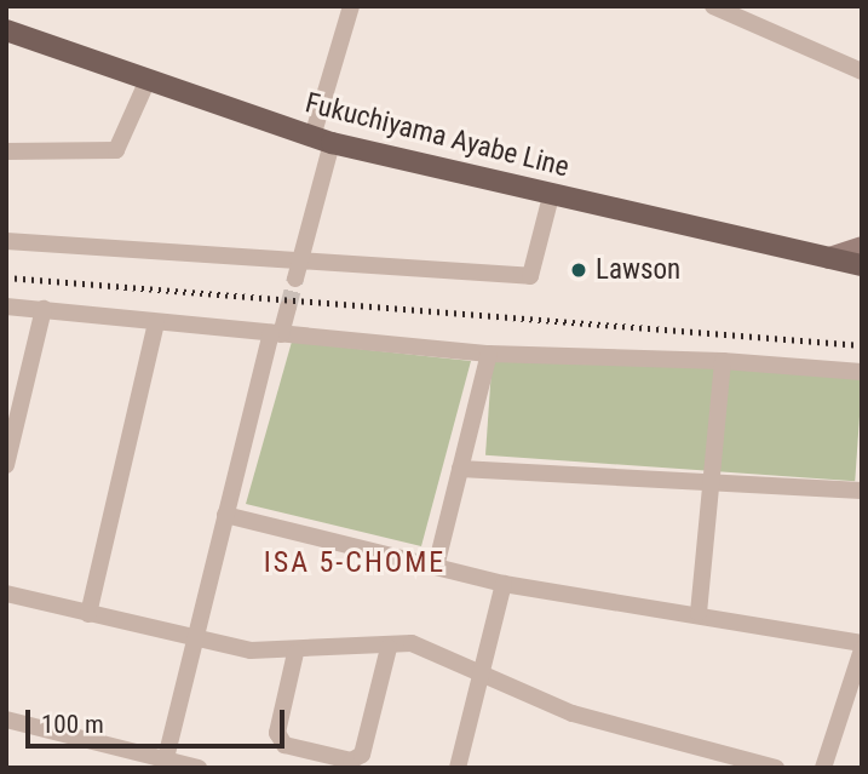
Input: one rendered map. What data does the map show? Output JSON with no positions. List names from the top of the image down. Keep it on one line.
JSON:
{"streets":{"main road":["Fukuchiyama Ayabe Line"]},"districts":["ISA 5-CHOME"],"places":["Lawson"],"scale_bar":"100 m"}
